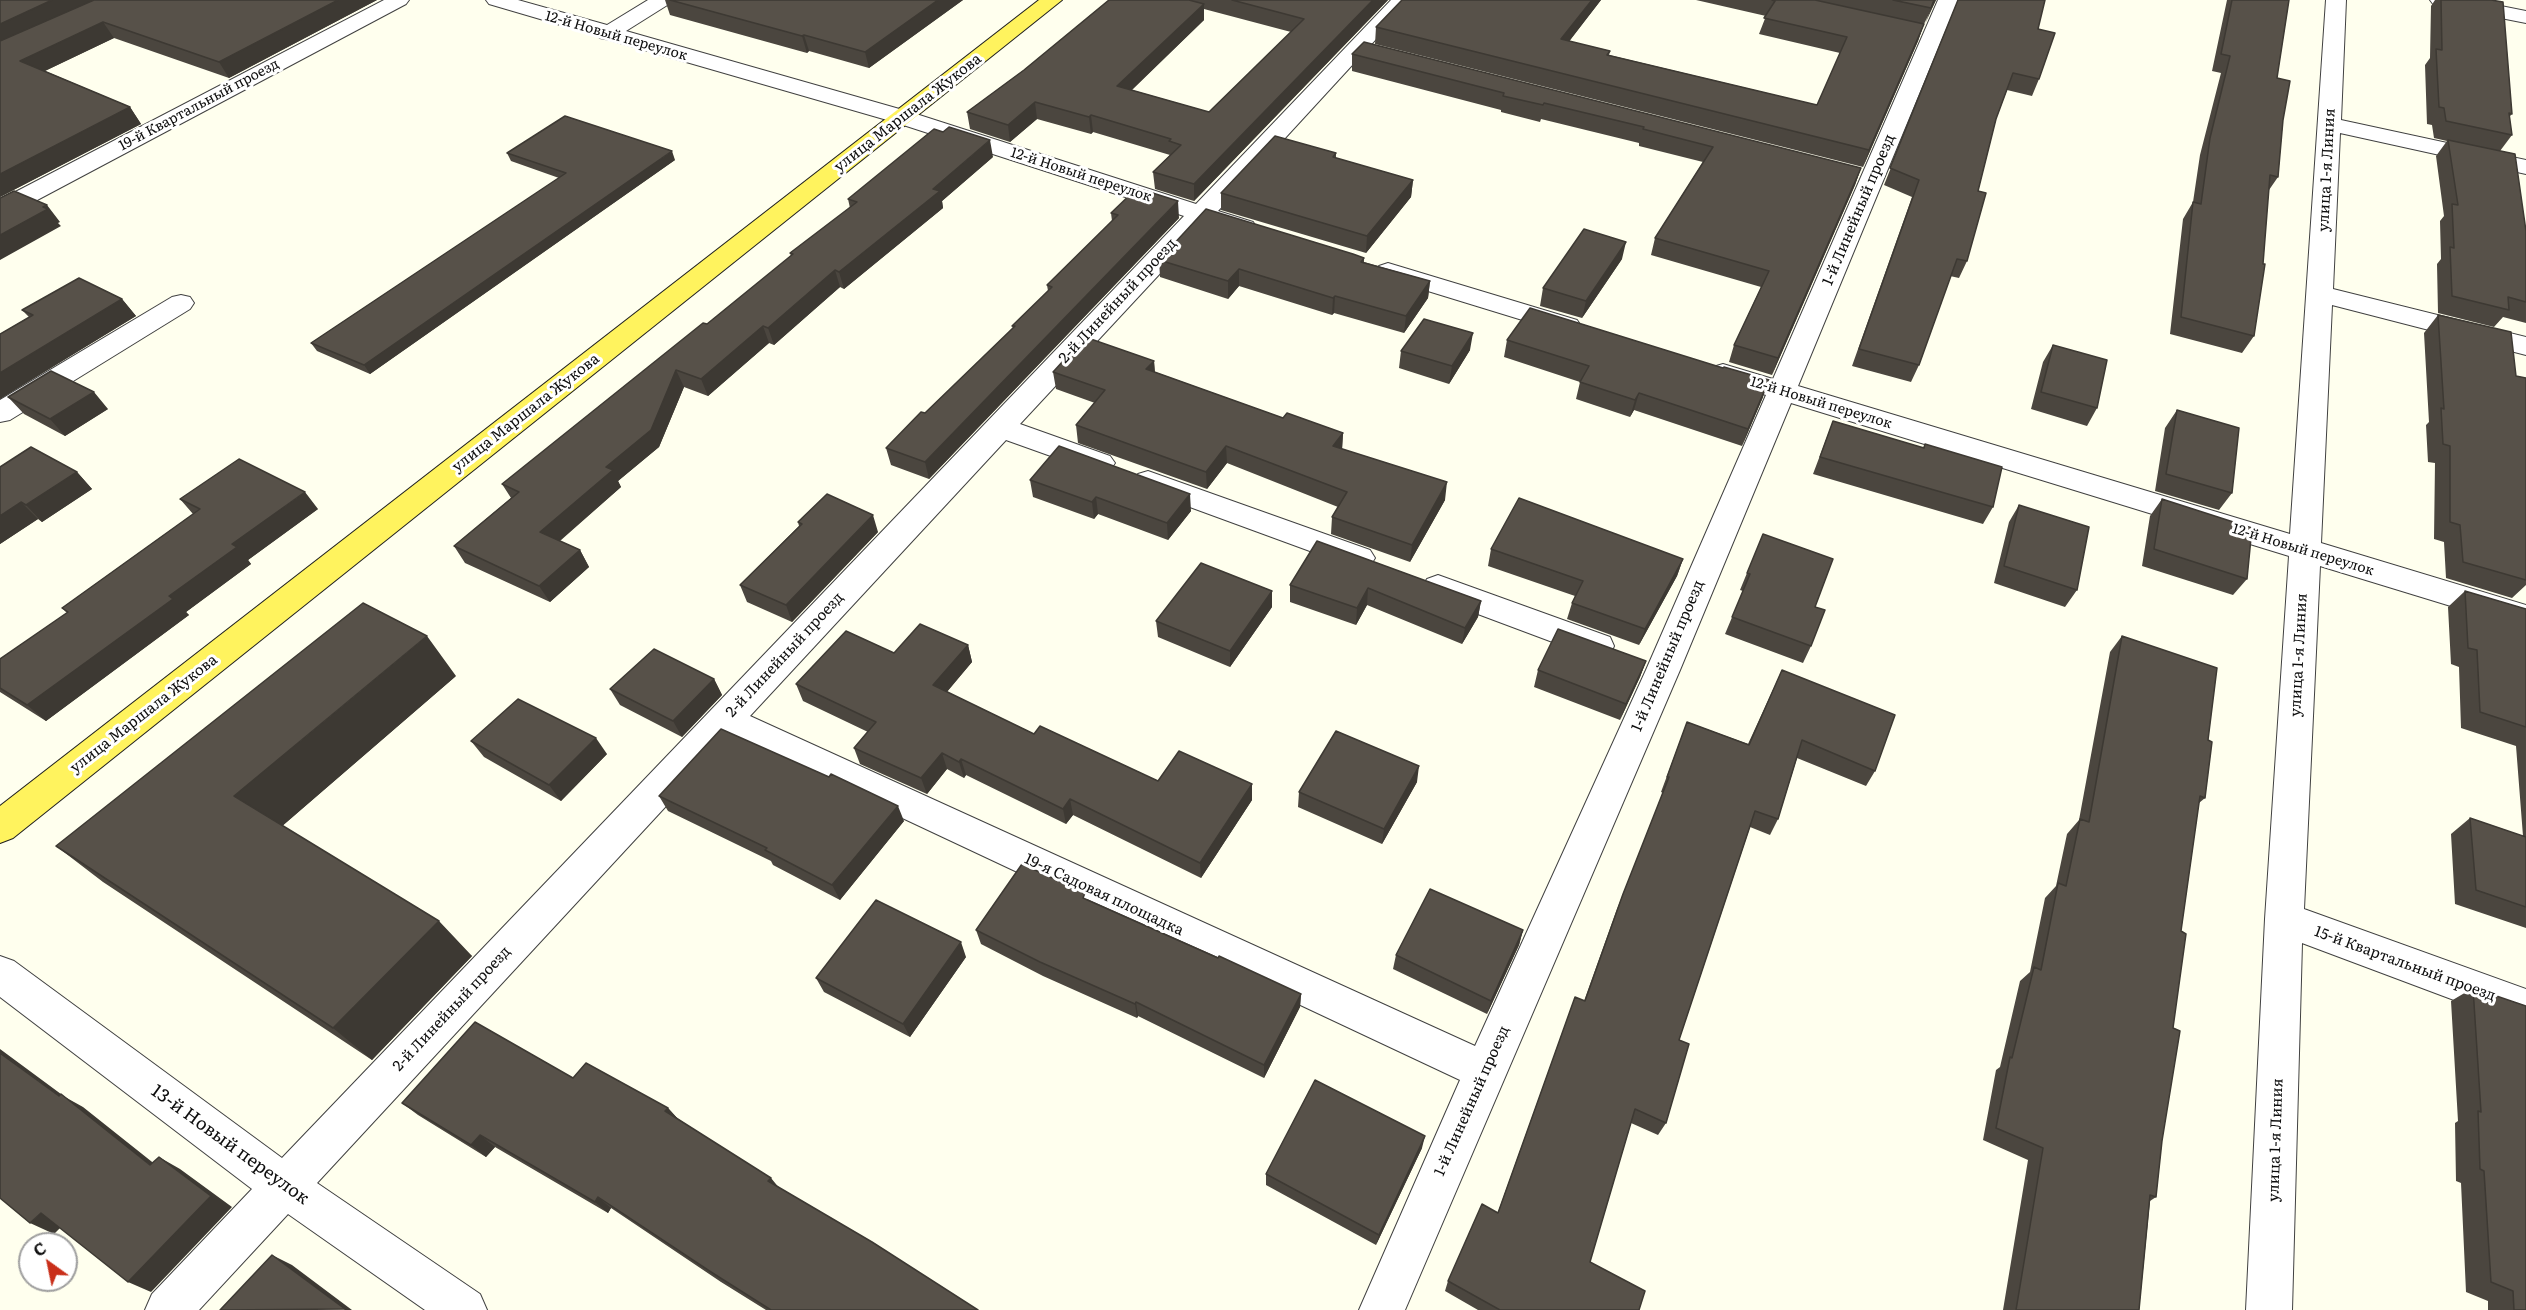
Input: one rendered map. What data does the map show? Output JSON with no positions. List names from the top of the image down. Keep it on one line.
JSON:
{"streets":{"main road":["улица Маршала Жукова"],"street":["12-й Новый переулок","19-й Квартальный проезд","улица 1-я Линия","1-й Линейный проезд","2-й Линейный проезд","19-я Садовая площадка","15-й Квартальный проезд","13-й Новый переулок"]},"crossings":[["12-й Новый переулок","улица Маршала Жукова"],["12-й Новый переулок","улица 1-я Линия"],["12-й Новый переулок","1-й Линейный проезд"],["12-й Новый переулок","2-й Линейный проезд"],["улица 1-я Линия","15-й Квартальный проезд"],["1-й Линейный проезд","19-я Садовая площадка"],["2-й Линейный проезд","19-я Садовая площадка"],["2-й Линейный проезд","13-й Новый переулок"]],"north":"top left"}
